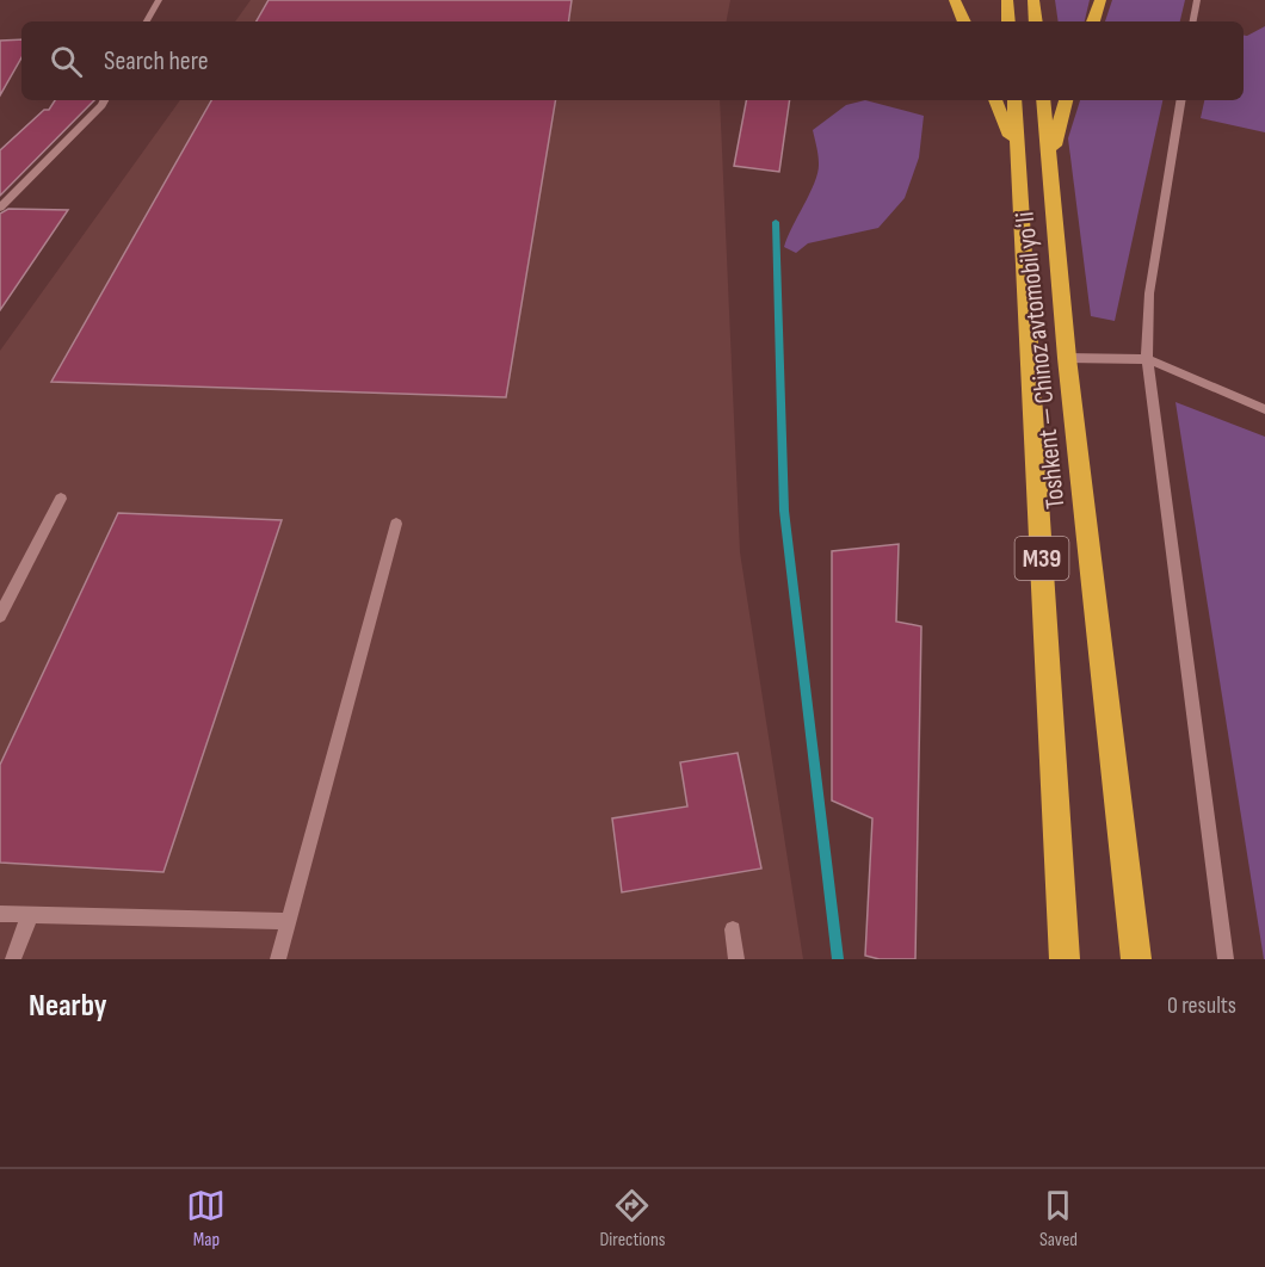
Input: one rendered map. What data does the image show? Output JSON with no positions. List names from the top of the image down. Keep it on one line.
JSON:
{"streets":{"highway":["Toshkent — Chinoz avtomobil yoʻli","M39"]},"page":{"search":"Search here","heading":["Nearby","0 results"],"nav":["Map","Directions","Saved"]}}
